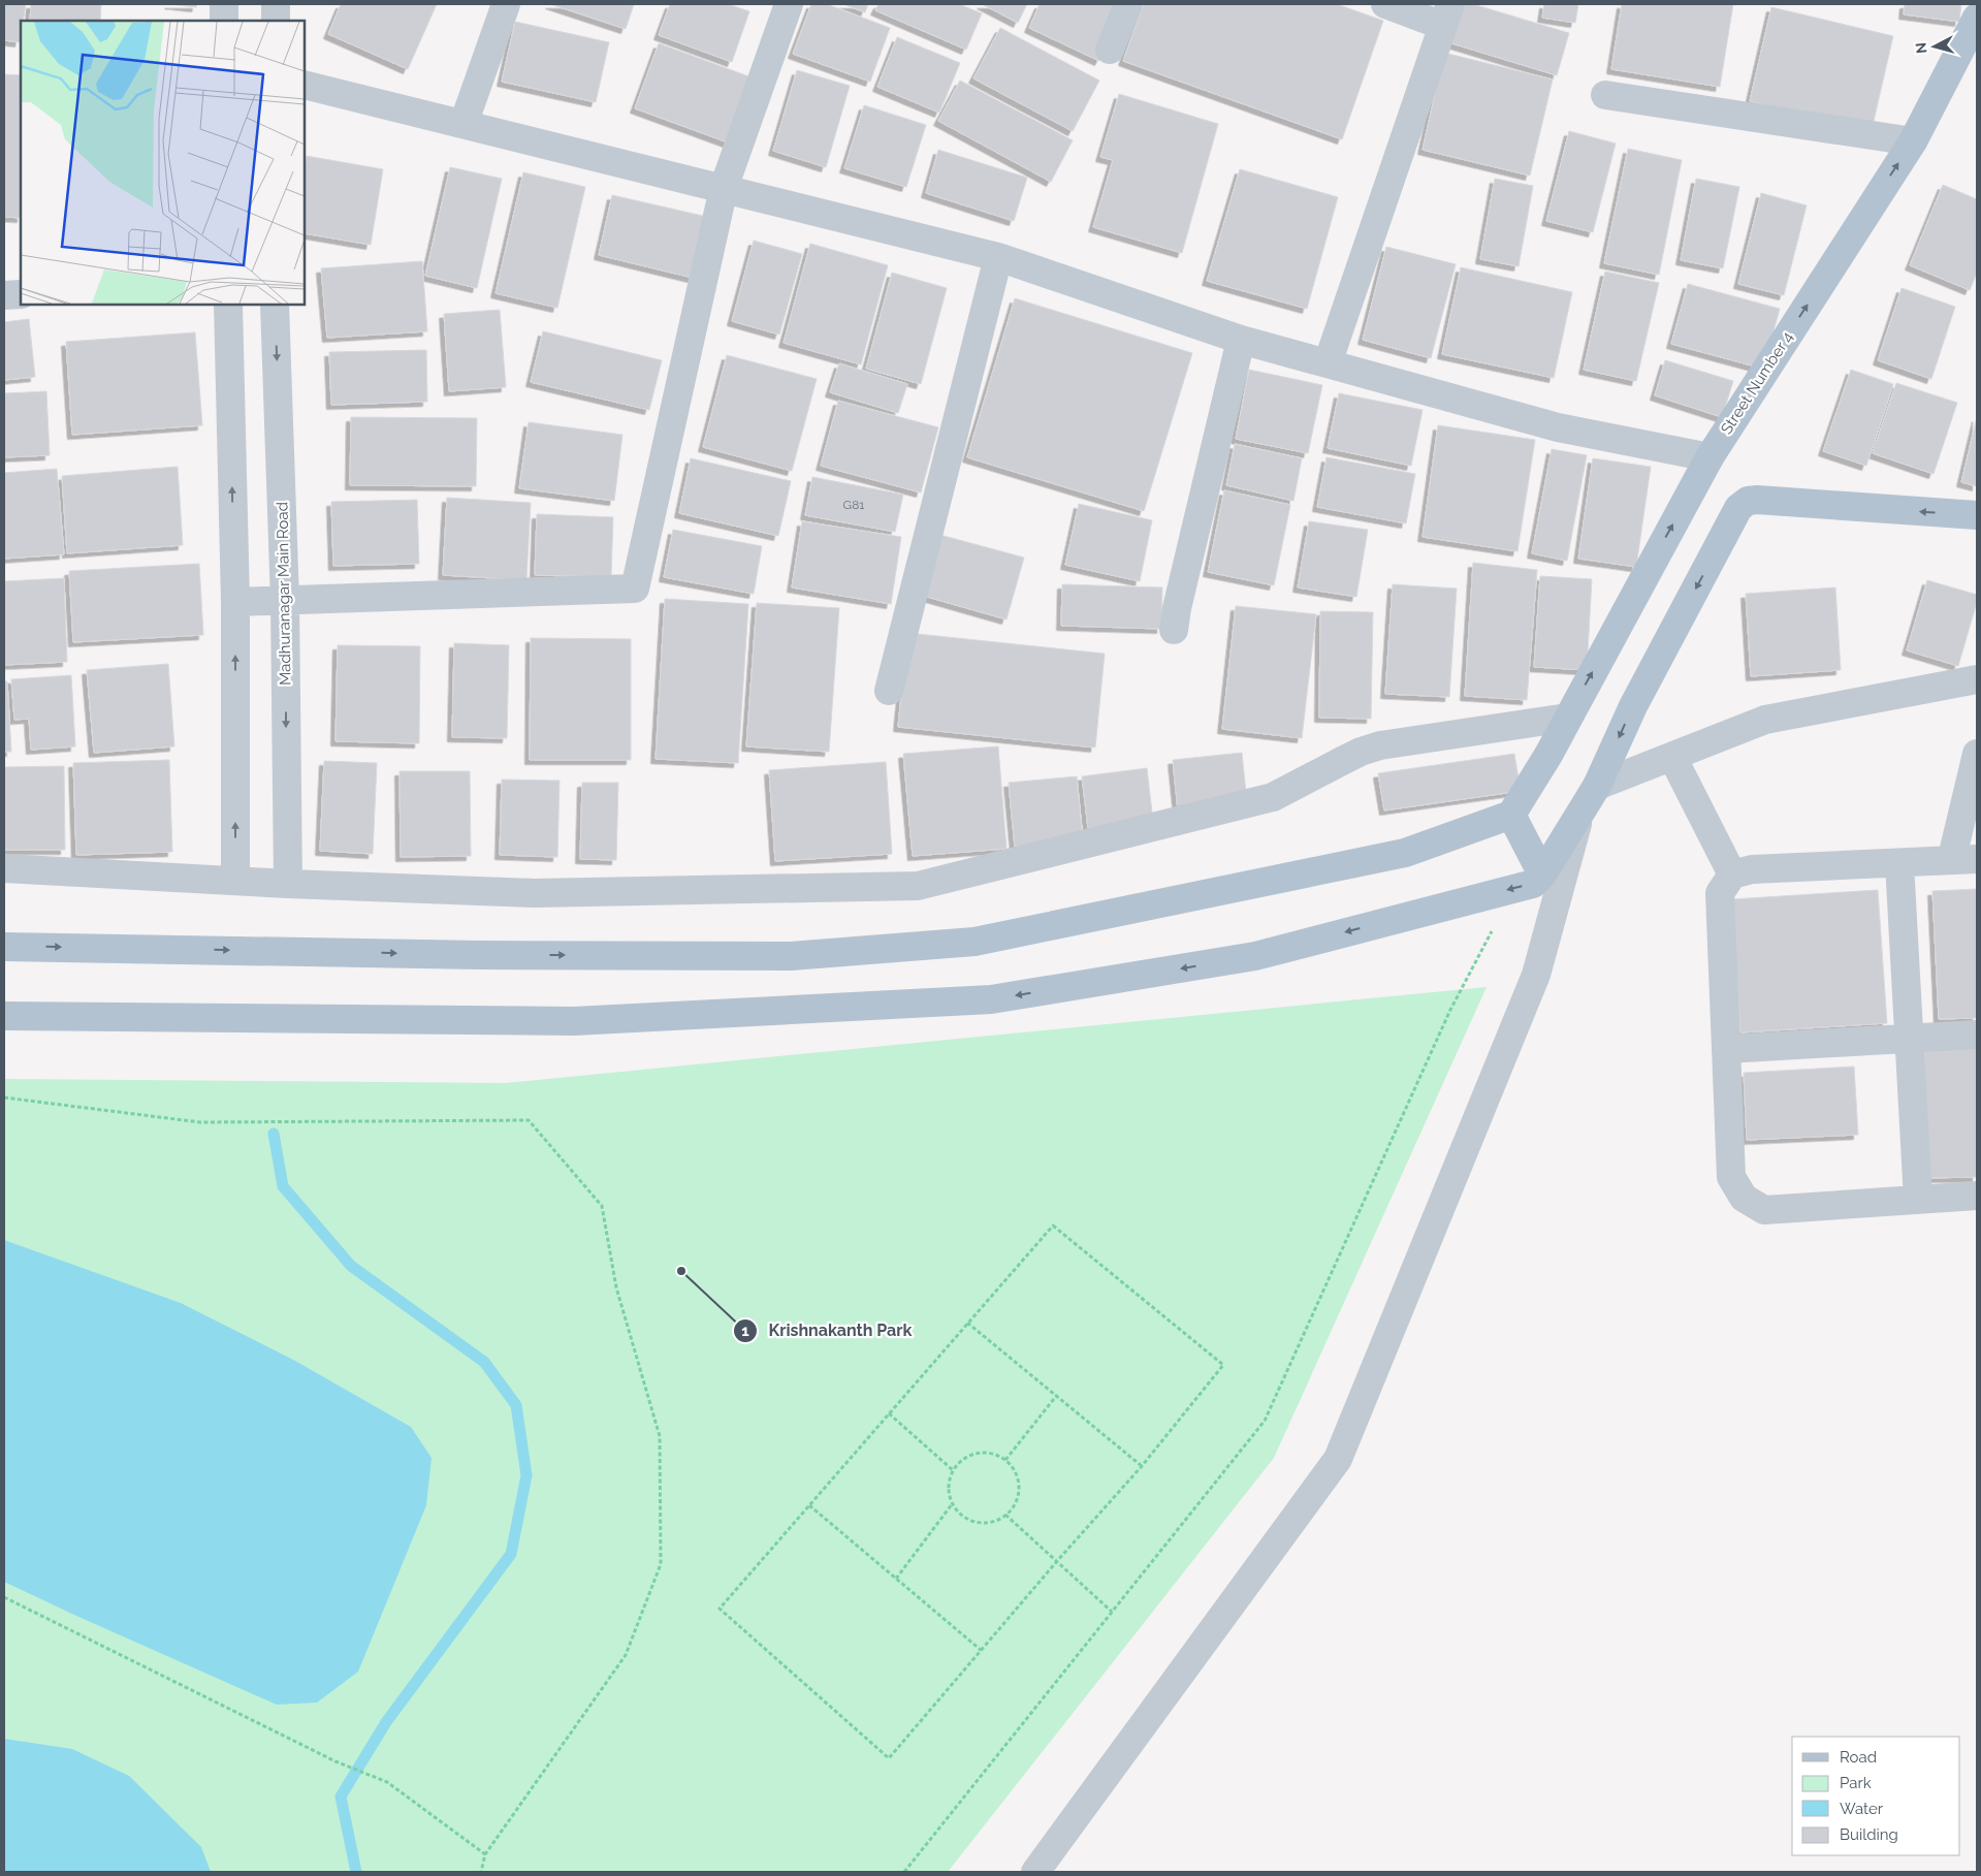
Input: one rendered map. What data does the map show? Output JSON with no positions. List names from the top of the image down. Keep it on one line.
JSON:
{"streets":{"main road":["Street Number 4"],"street":["Madhuranagar Main Road"]},"one_way":["Street Number 4"],"places":["Krishnakanth Park"],"house_numbers":["G81"],"legend":["Road","Park","Water","Building"],"north":"left"}
